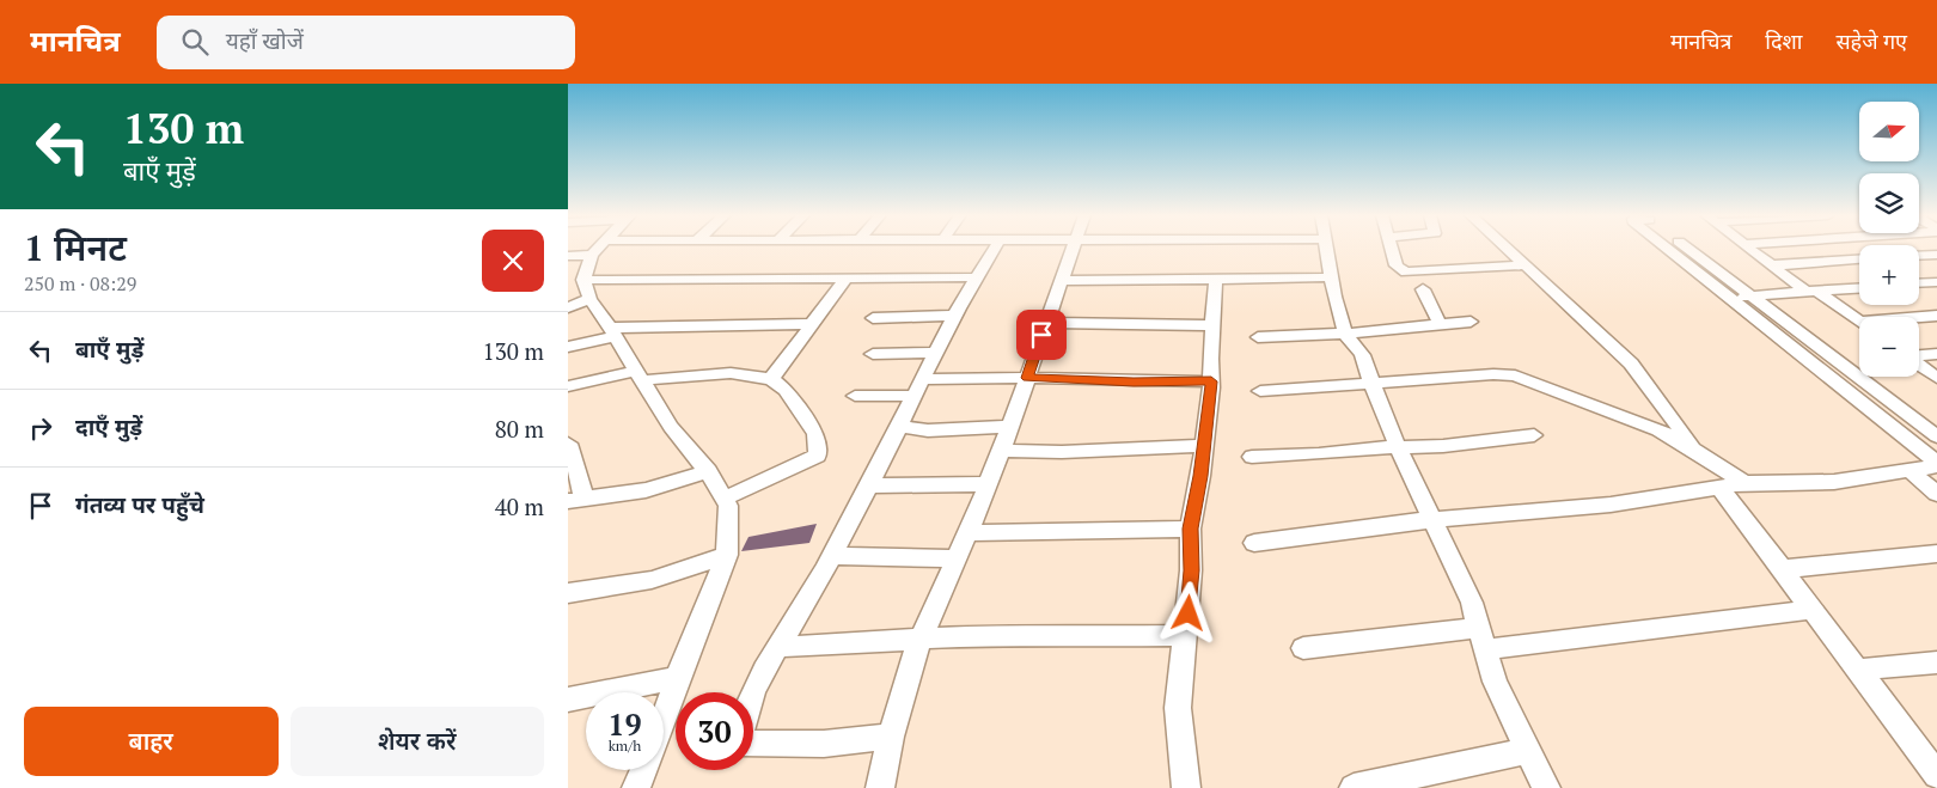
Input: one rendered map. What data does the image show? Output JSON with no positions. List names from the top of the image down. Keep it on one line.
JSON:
{"north":"right","page":{"header":"मानचित्र","search":"यहाँ खोजें","nav":["मानचित्र","दिशा","सहेजे गए"],"turn":["130 m","बाएँ मुड़ें"],"map_buttons":["+","−"],"heading":["1 मिनट","250 m · 08:29"],"list":[{"name":"बाएँ मुड़ें","value":"130 m"},{"name":"दाएँ मुड़ें","value":"80 m"},{"name":"गंतव्य पर पहुँचे","value":"40 m"}],"speed":"19 km/h","limit":"30","buttons":["बाहर","शेयर करें"]}}
